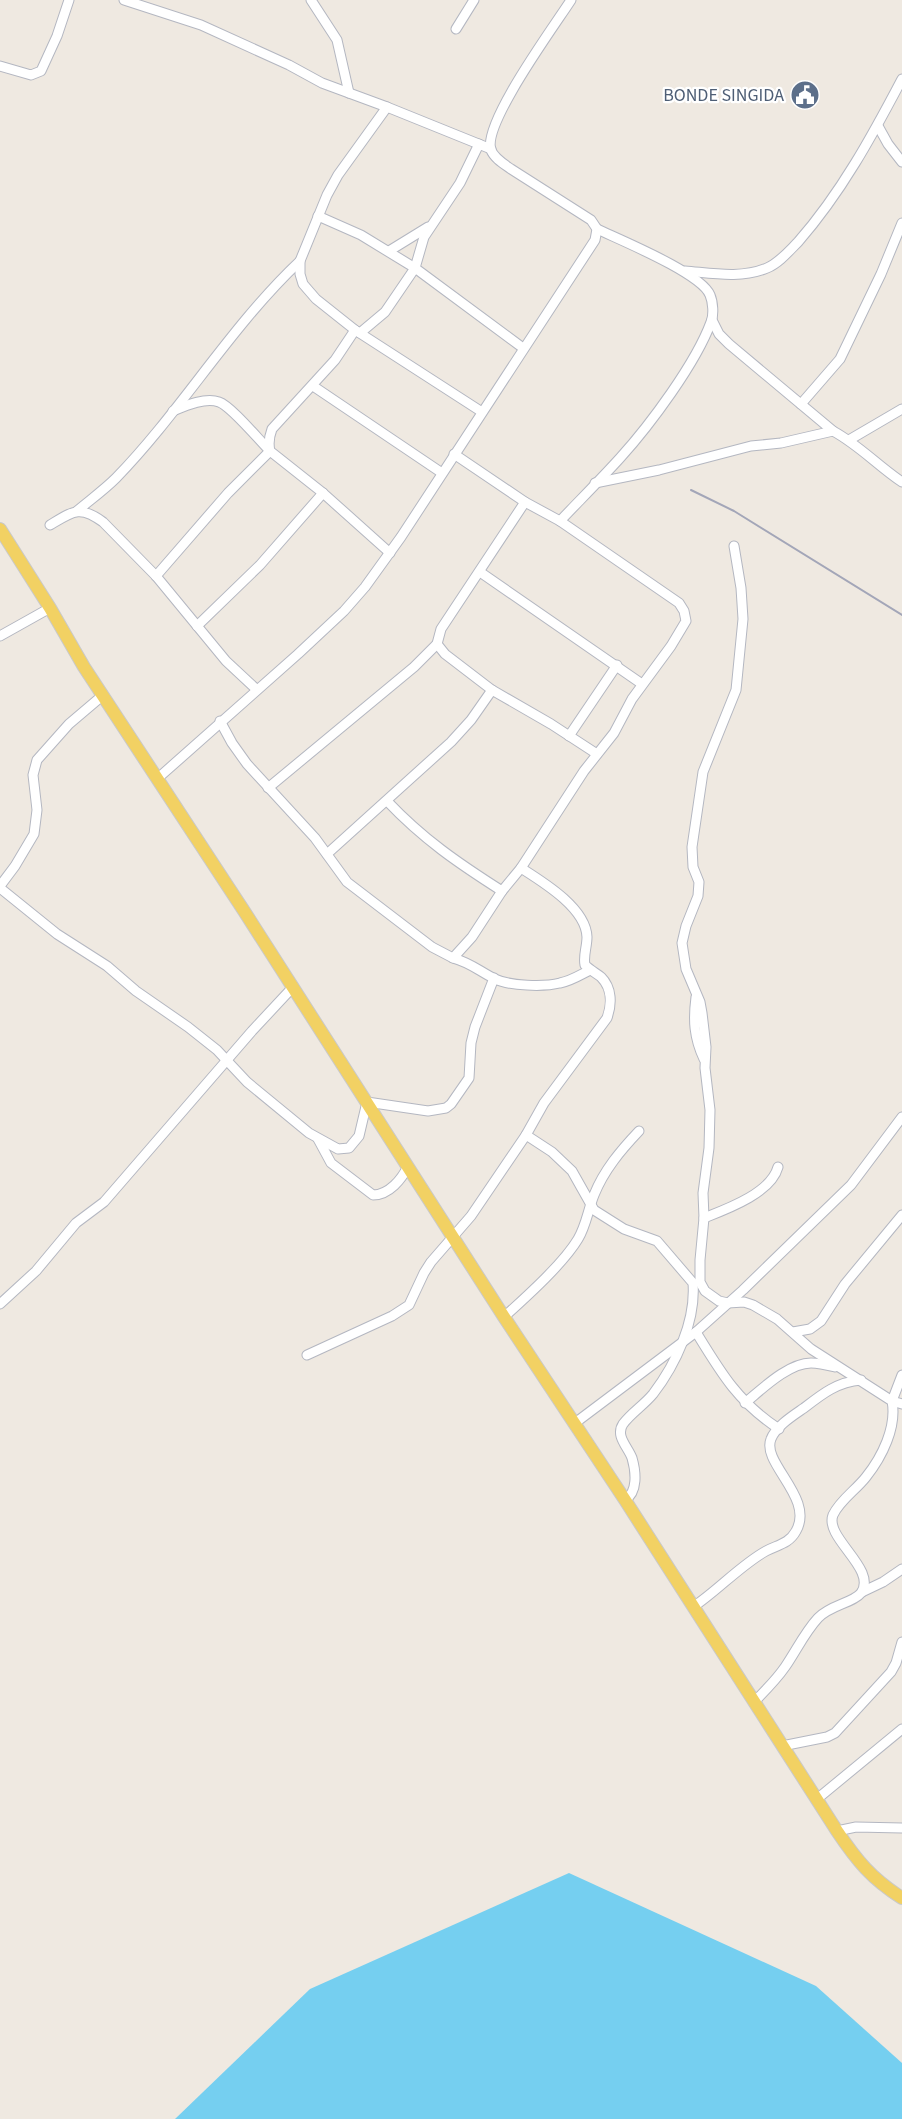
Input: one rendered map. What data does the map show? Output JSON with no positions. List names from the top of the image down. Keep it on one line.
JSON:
{"places":{"public building":["BONDE SINGIDA"]}}
